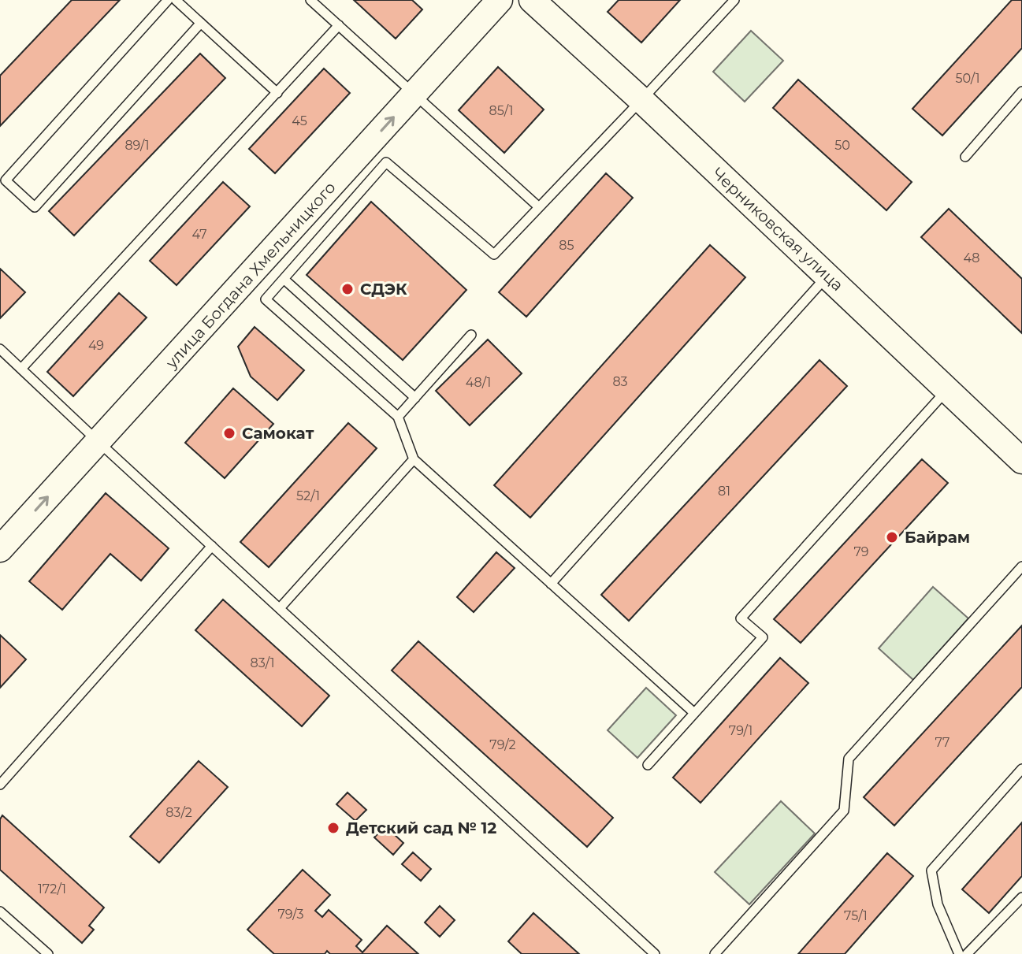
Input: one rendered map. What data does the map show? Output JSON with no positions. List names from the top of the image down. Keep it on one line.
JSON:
{"streets":{"main road":["Черниковская улица","улица Богдана Хмельницкого"]},"places":["СДЭК","Самокат","Байрам","Детский сад № 12"],"house_numbers":["50/1","85/1","45","89/1","50","47","85","48","49","83","48/1","81","52/1","79","83/1","79/1","77","79/2","83/2","172/1","79/3","75/1"]}
